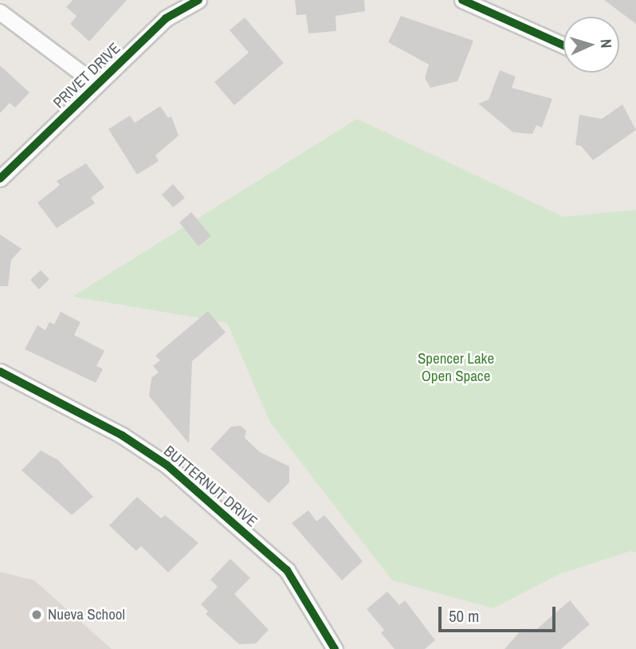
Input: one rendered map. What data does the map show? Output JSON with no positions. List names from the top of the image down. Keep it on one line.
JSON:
{"streets":{"street":["PRIVET DRIVE","BUTTERNUT DRIVE"]},"parks":["Spencer Lake Open Space"],"places":["Nueva School"],"scale_bar":"50 m","north":"right"}
